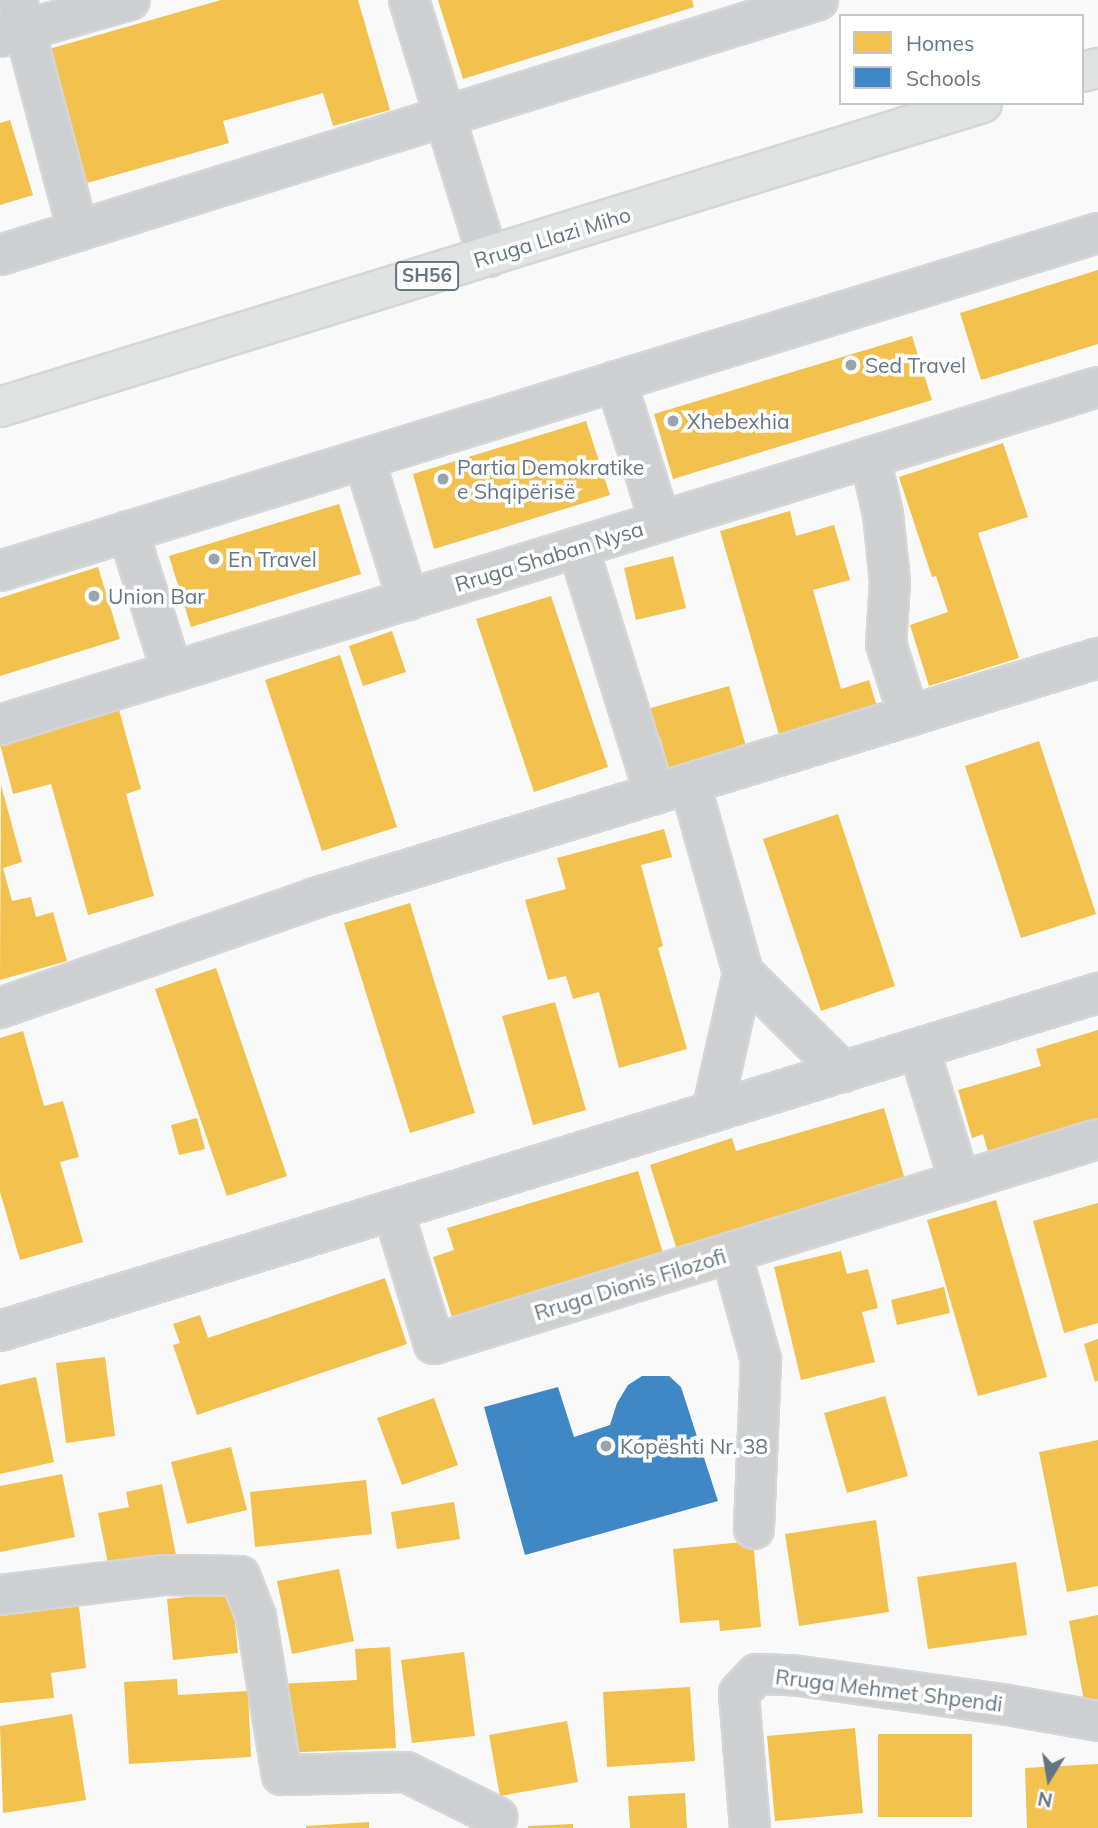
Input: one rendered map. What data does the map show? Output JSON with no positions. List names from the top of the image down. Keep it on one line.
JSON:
{"streets":{"main road":["Rruga Llazi Miho","SH56"],"street":["Rruga Shaban Nysa","Rruga Dionis Filozofi","Rruga Mehmet Shpendi"]},"places":["Sed Travel","Xhebexhia","Partia Demokratike e Shqipërisë","En Travel","Union Bar","Kopështi Nr. 38"],"legend":["Homes","Schools"],"north":"bottom"}
